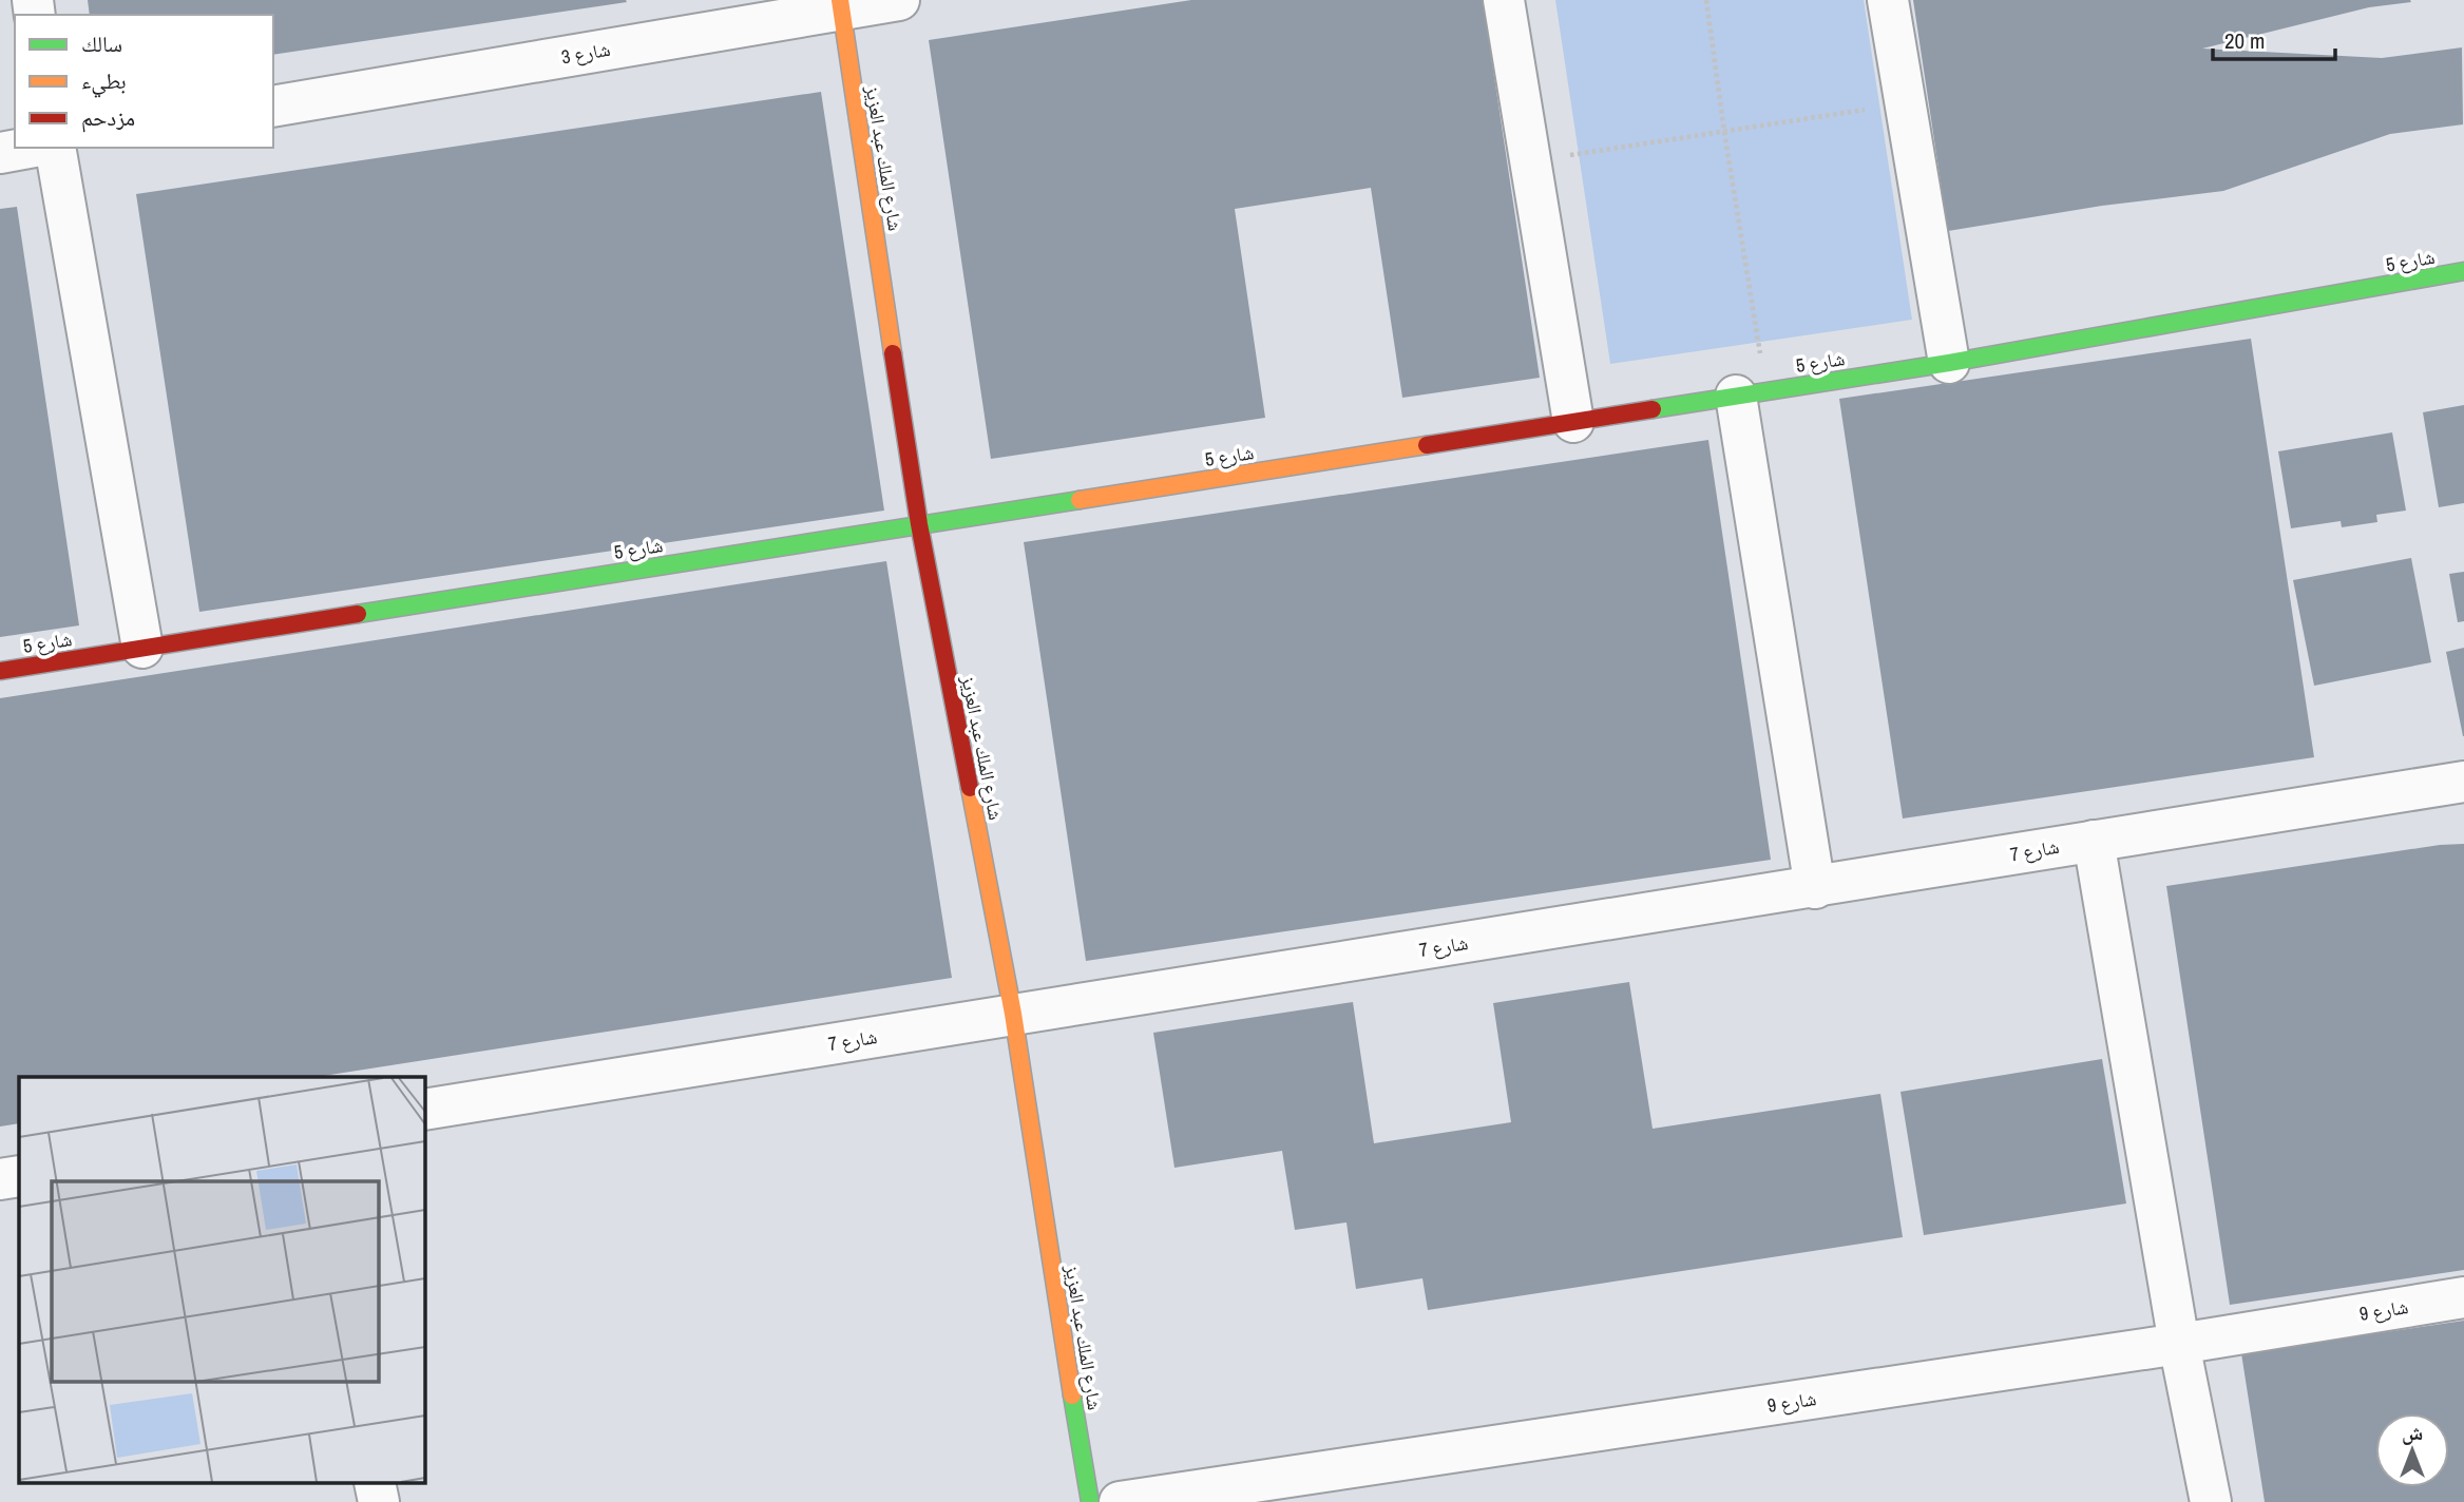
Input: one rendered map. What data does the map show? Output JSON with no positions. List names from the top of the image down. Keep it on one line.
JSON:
{"streets":{"street":["شارع 3","شارع الملك عبد العزيز","شارع 5","شارع 7","شارع 9"]},"crossings":[["شارع 3","شارع الملك عبد العزيز"],["شارع الملك عبد العزيز","شارع 5"],["شارع الملك عبد العزيز","شارع 7"]],"legend":["سالك","بطيء","مزدحم"],"scale_bar":"20 m","north":"top"}
